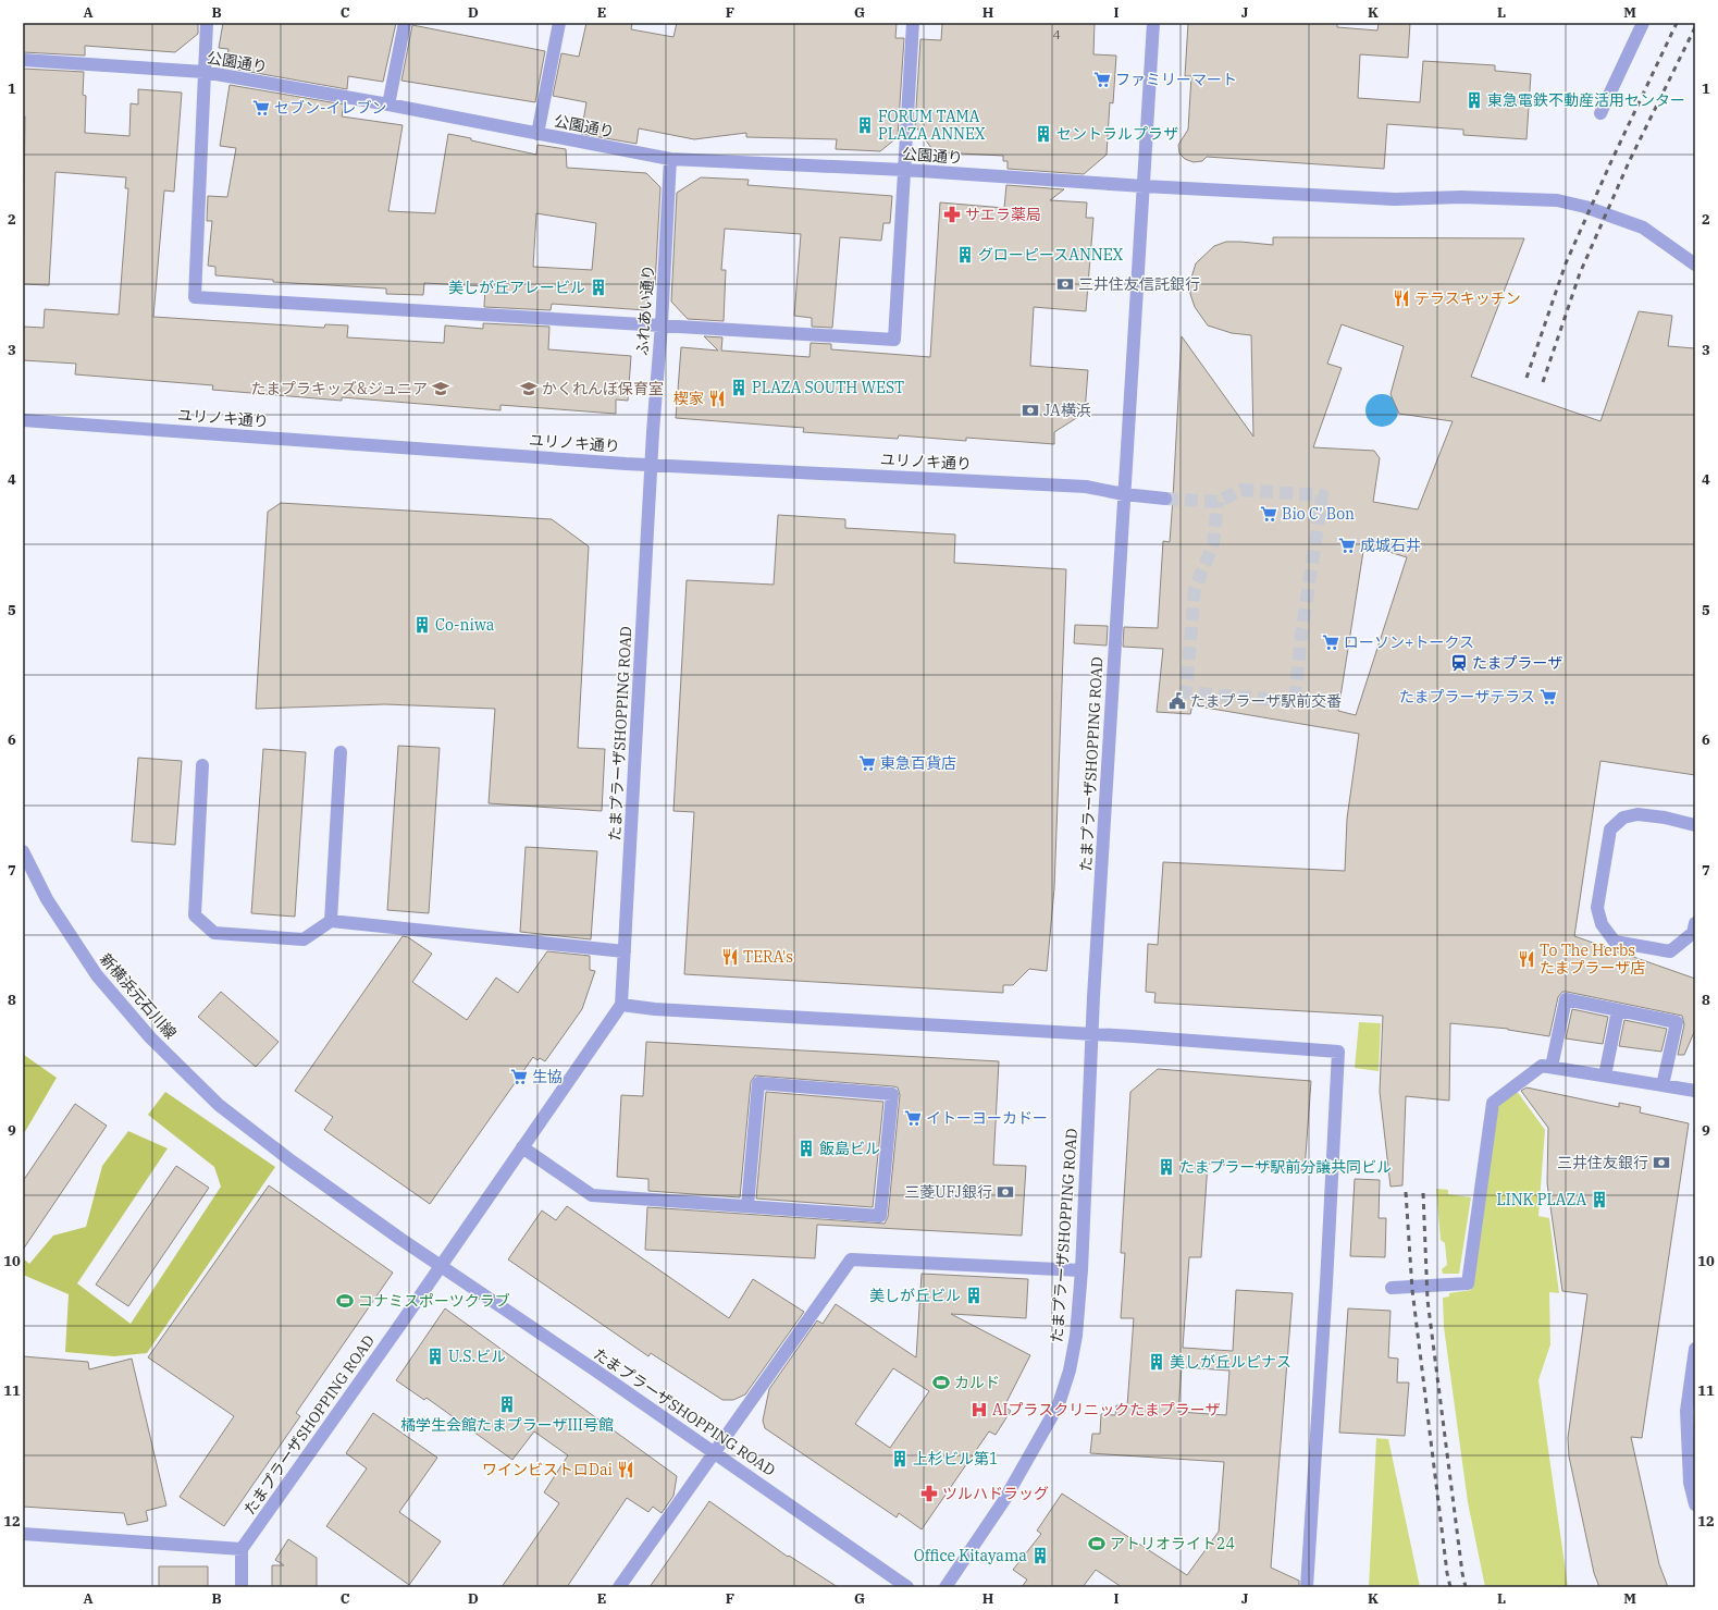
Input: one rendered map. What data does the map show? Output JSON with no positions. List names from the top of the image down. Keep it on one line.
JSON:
{"streets":{"street":["公園通り","ふれあい通り","ユリノキ通り","たまプラーザSHOPPING ROAD","新横浜元石川線"]},"crossings":[["公園通り","ふれあい通り"],["公園通り","たまプラーザSHOPPING ROAD"],["ふれあい通り","ユリノキ通り"],["ふれあい通り","たまプラーザSHOPPING ROAD"],["ユリノキ通り","たまプラーザSHOPPING ROAD"],["たまプラーザSHOPPING ROAD","新横浜元石川線"]],"places":{"supermarket":["ファミリーマート","セブン-イレブン","Bio C' Bon","成城石井","ローソン+トークス","たまプラーザテラス","東急百貨店","生協","イトーヨーカドー"],"building":["東急電鉄不動産活用センター","FORUM TAMA PLAZA ANNEX","セントラルプラザ","グローピースANNEX","美しが丘アレービル","PLAZA SOUTH WEST","Co-niwa","飯島ビル","たまプラーザ駅前分譲共同ビル","LINK PLAZA","美しが丘ビル","U.S.ビル","美しが丘ルピナス","橘学生会館たまプラーザIII号館","上杉ビル第1","Office Kitayama"],"pharmacy":["サエラ薬局","ツルハドラッグ"],"bank":["三井住友信託銀行","JA横浜","三井住友銀行","三菱UFJ銀行"],"restaurant":["テラスキッチン","楔家","TERA's","To The Herbs たまプラーザ店","ワインビストロDai"],"school or university":["たまプラキッズ&ジュニア","かくれんぼ保育室"],"station":["たまプラーザ"],"public building":["たまプラーザ駅前交番"],"sports":["コナミスポーツクラブ","カルド","アトリオライト24"],"hospital":["AIプラスクリニックたまプラーザ"]},"house_numbers":["4"],"grid":{"columns":["A","B","C","D","E","F","G","H","I","J","K","L","M"],"rows":["1","2","3","4","5","6","7","8","9","10","11","12"]}}
